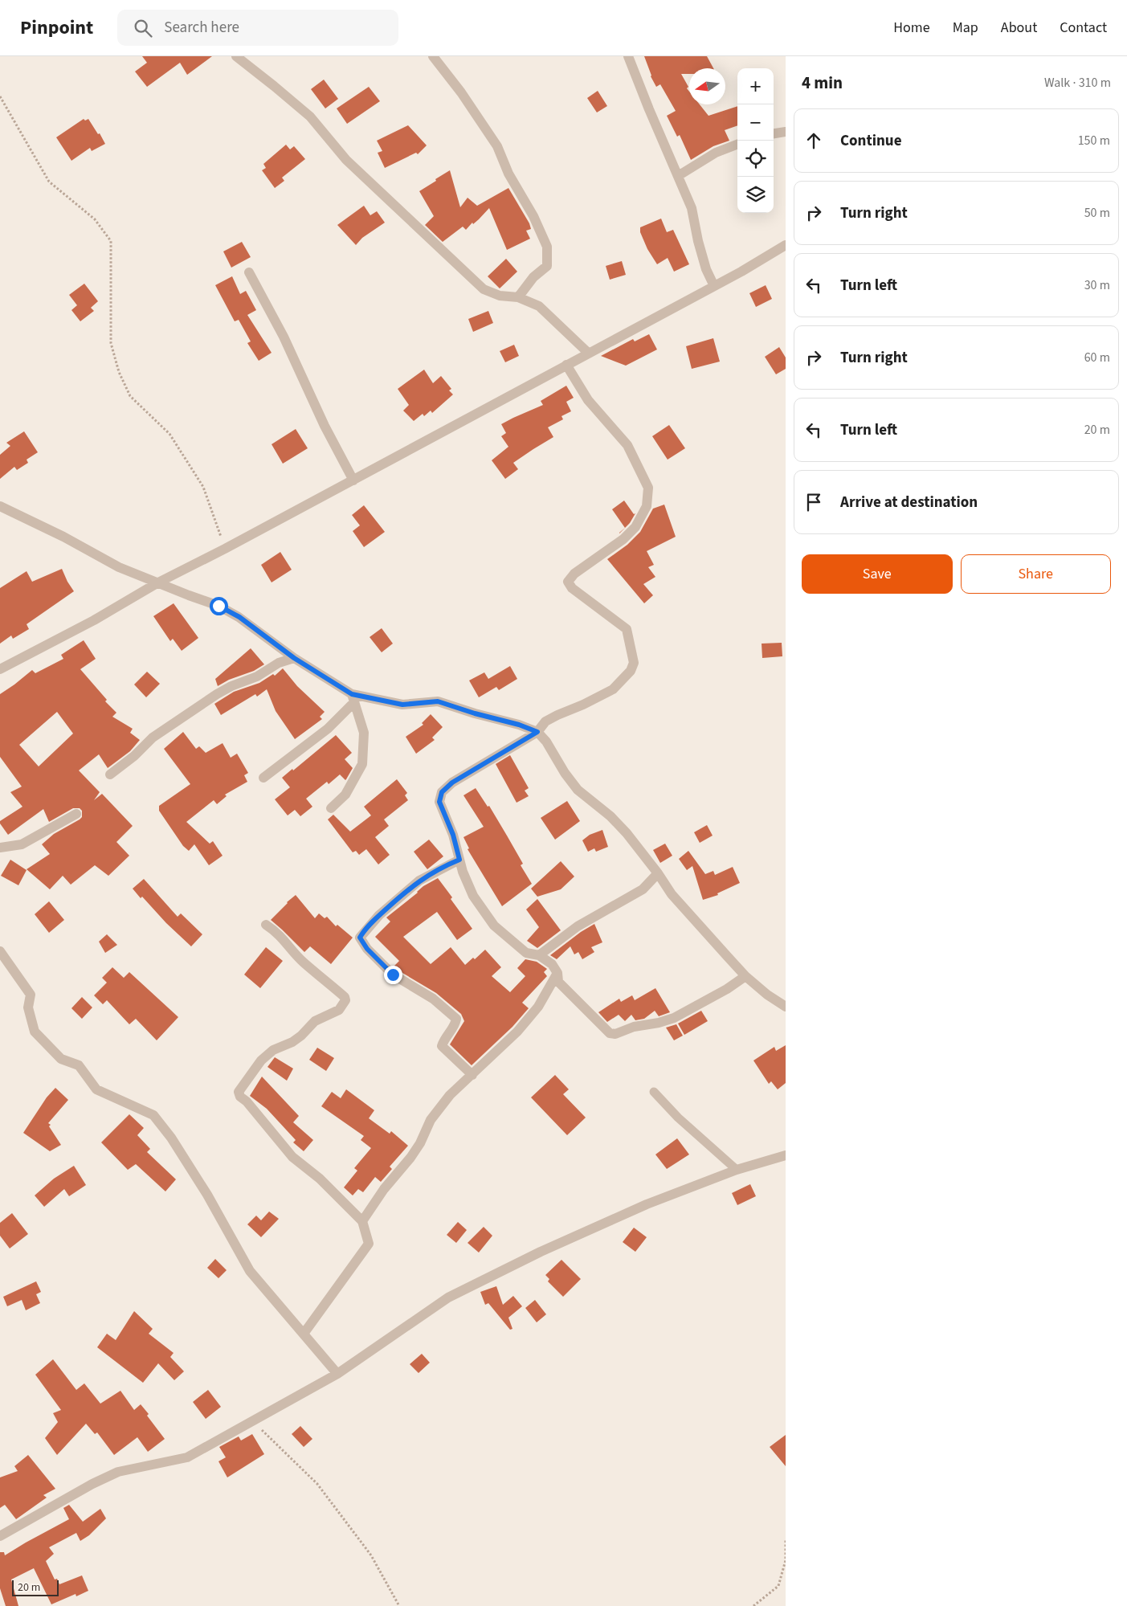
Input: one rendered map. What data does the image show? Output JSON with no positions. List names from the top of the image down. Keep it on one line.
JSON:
{"scale_bar":"20 m","north":"left","page":{"header":"Pinpoint","search":"Search here","nav":["Home","Map","About","Contact"],"heading":["4 min","Walk · 310 m"],"map_buttons":["+","−"],"list":[["Continue","150 m"],["Turn right","50 m"],["Turn left","30 m"],["Turn right","60 m"],["Turn left","20 m"],"Arrive at destination"],"buttons":["Save","Share"],"scale":"20 m"}}
